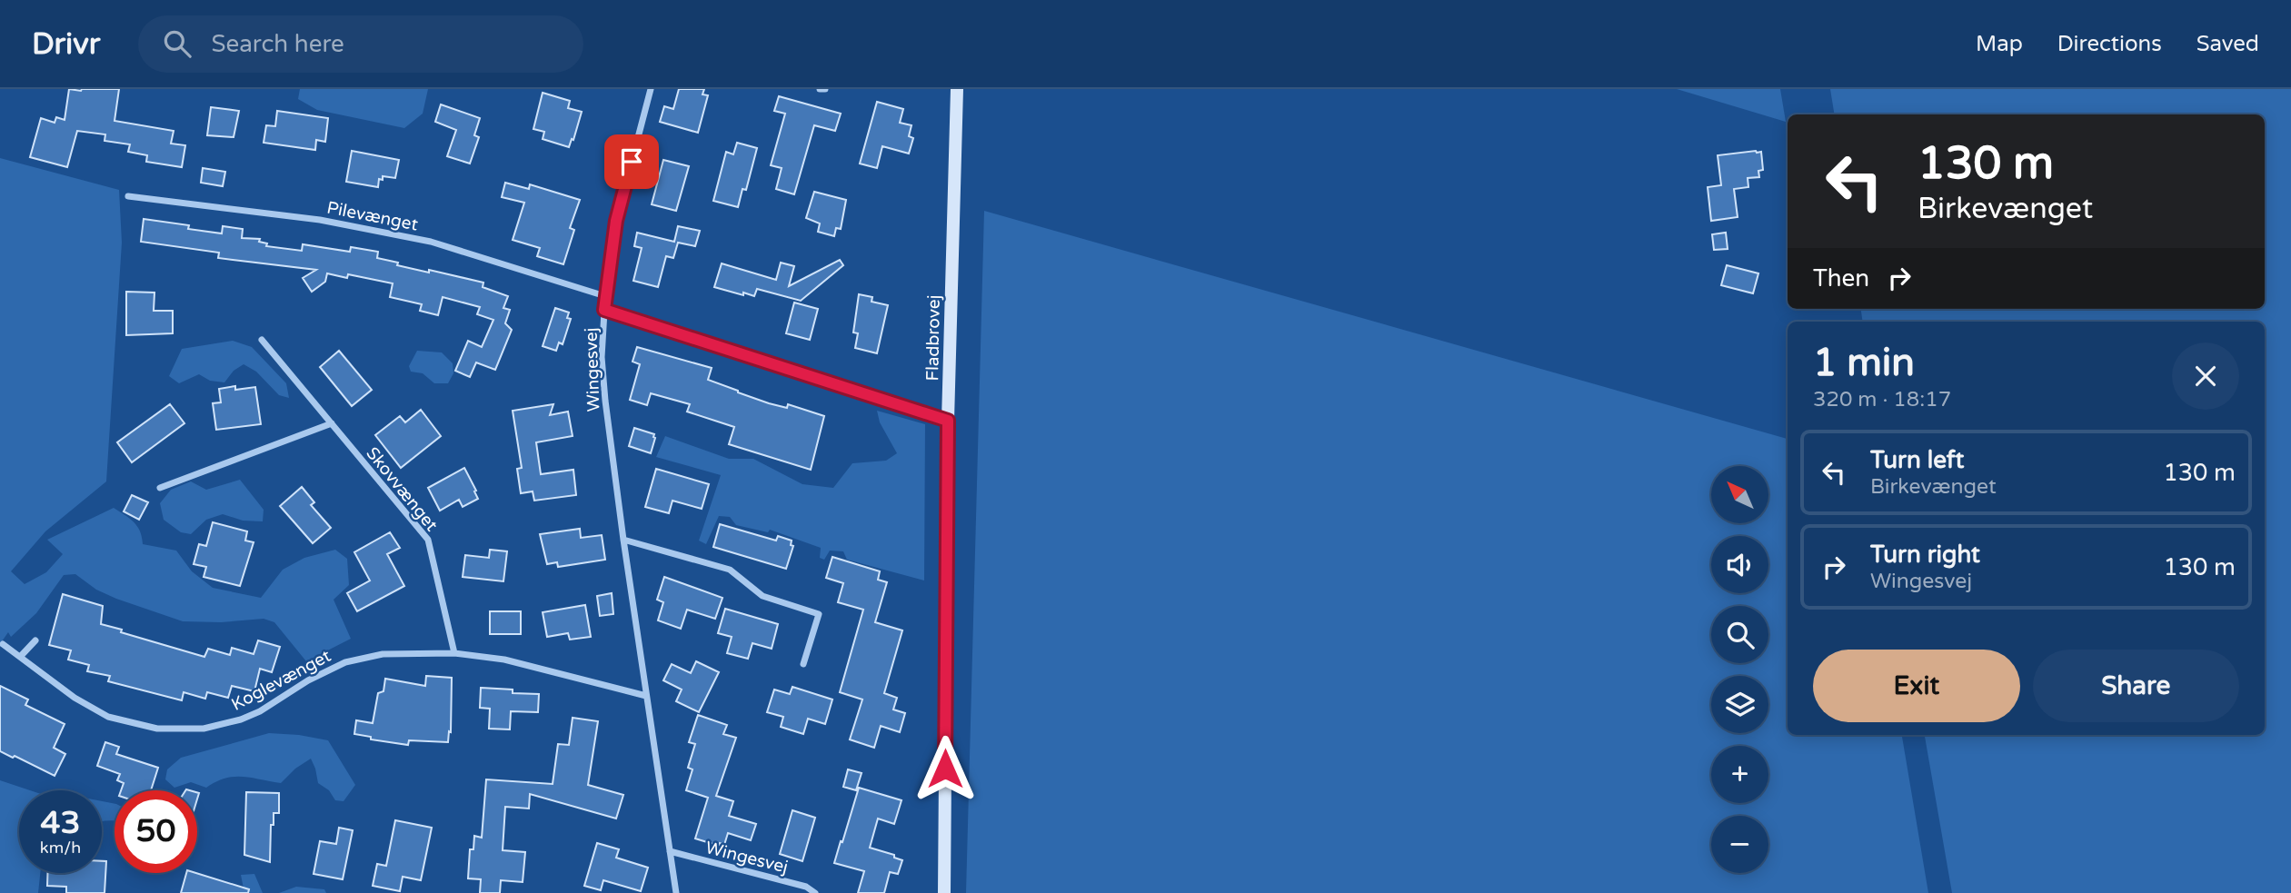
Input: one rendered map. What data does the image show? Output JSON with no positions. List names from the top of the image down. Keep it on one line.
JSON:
{"streets":{"main road":["Fladbrovej"],"street":["Pilevænget","Wingesvej","Skovvænget","Koglevænget"]},"crossings":[["Pilevænget","Wingesvej"],["Wingesvej","Koglevænget"],["Skovvænget","Koglevænget"]],"north":"top left","page":{"header":"Drivr","search":"Search here","nav":["Map","Directions","Saved"],"turn":["130 m","Birkevænget"],"then":"Then","heading":["1 min","320 m · 18:17"],"list":[{"name":"Turn left","note":"Birkevænget","value":"130 m"},{"name":"Turn right","note":"Wingesvej","value":"130 m"}],"map_buttons":["+","−"],"buttons":["Exit","Share"],"speed":"43 km/h","limit":"50"}}
